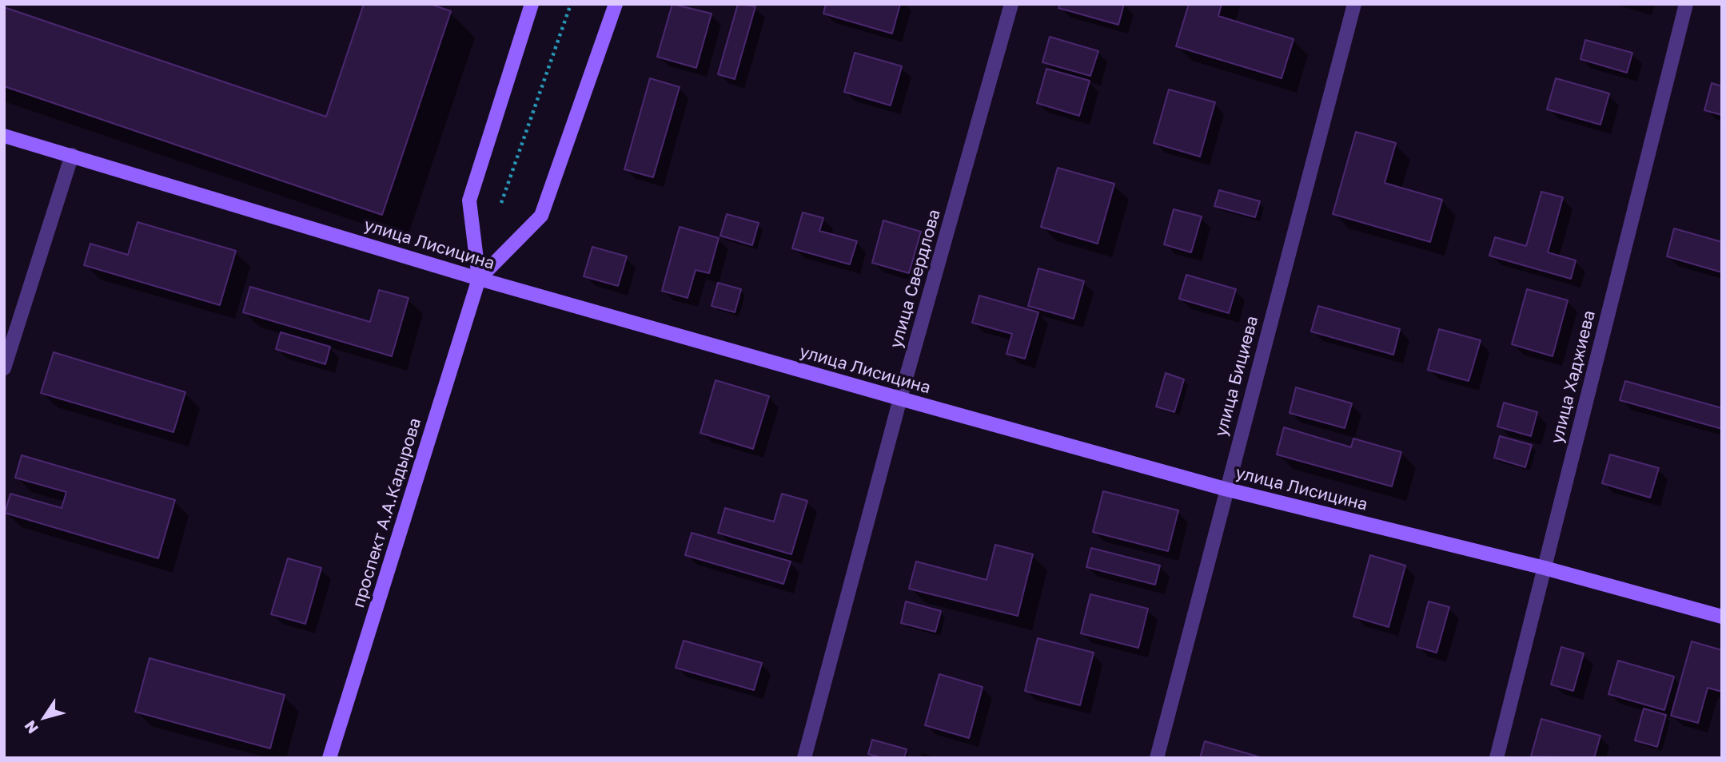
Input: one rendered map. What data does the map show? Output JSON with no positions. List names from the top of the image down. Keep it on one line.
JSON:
{"streets":{"street":["улица Лисицина","улица Свердлова","улица Бициева","улица Хаджиева","проспект А.А.Кадырова"]},"crossings":[["улица Лисицина","улица Свердлова"],["улица Лисицина","улица Бициева"],["улица Лисицина","улица Хаджиева"],["улица Лисицина","проспект А.А.Кадырова"]],"north":"bottom left"}
